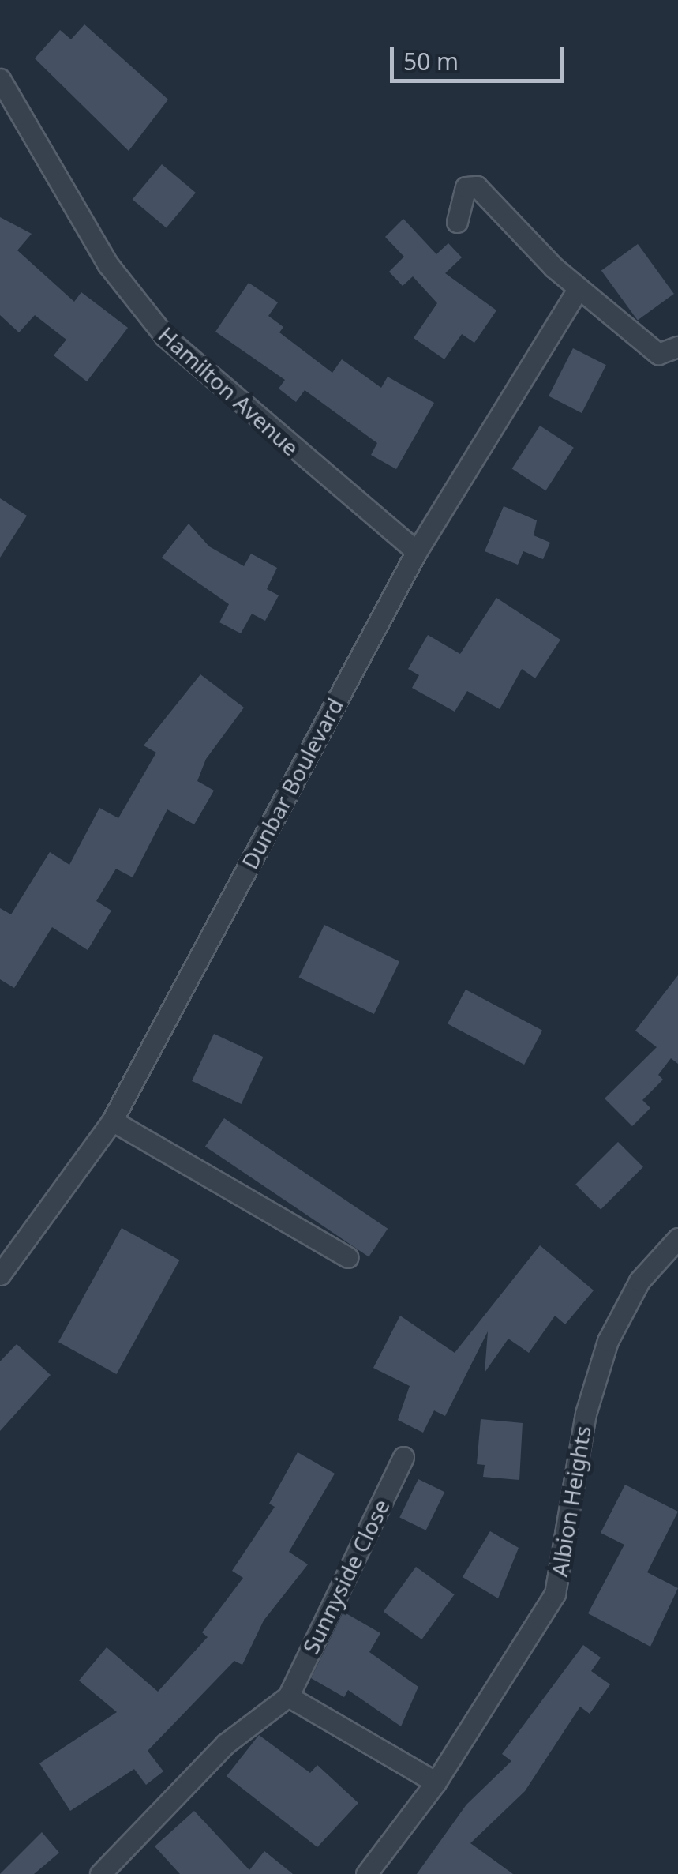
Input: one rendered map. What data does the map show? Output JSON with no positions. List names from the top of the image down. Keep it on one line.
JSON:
{"streets":{"street":["Hamilton Avenue","Dunbar Boulevard","Albion Heights","Sunnyside Close"]},"crossings":[["Hamilton Avenue","Dunbar Boulevard"]],"scale_bar":"50 m"}
